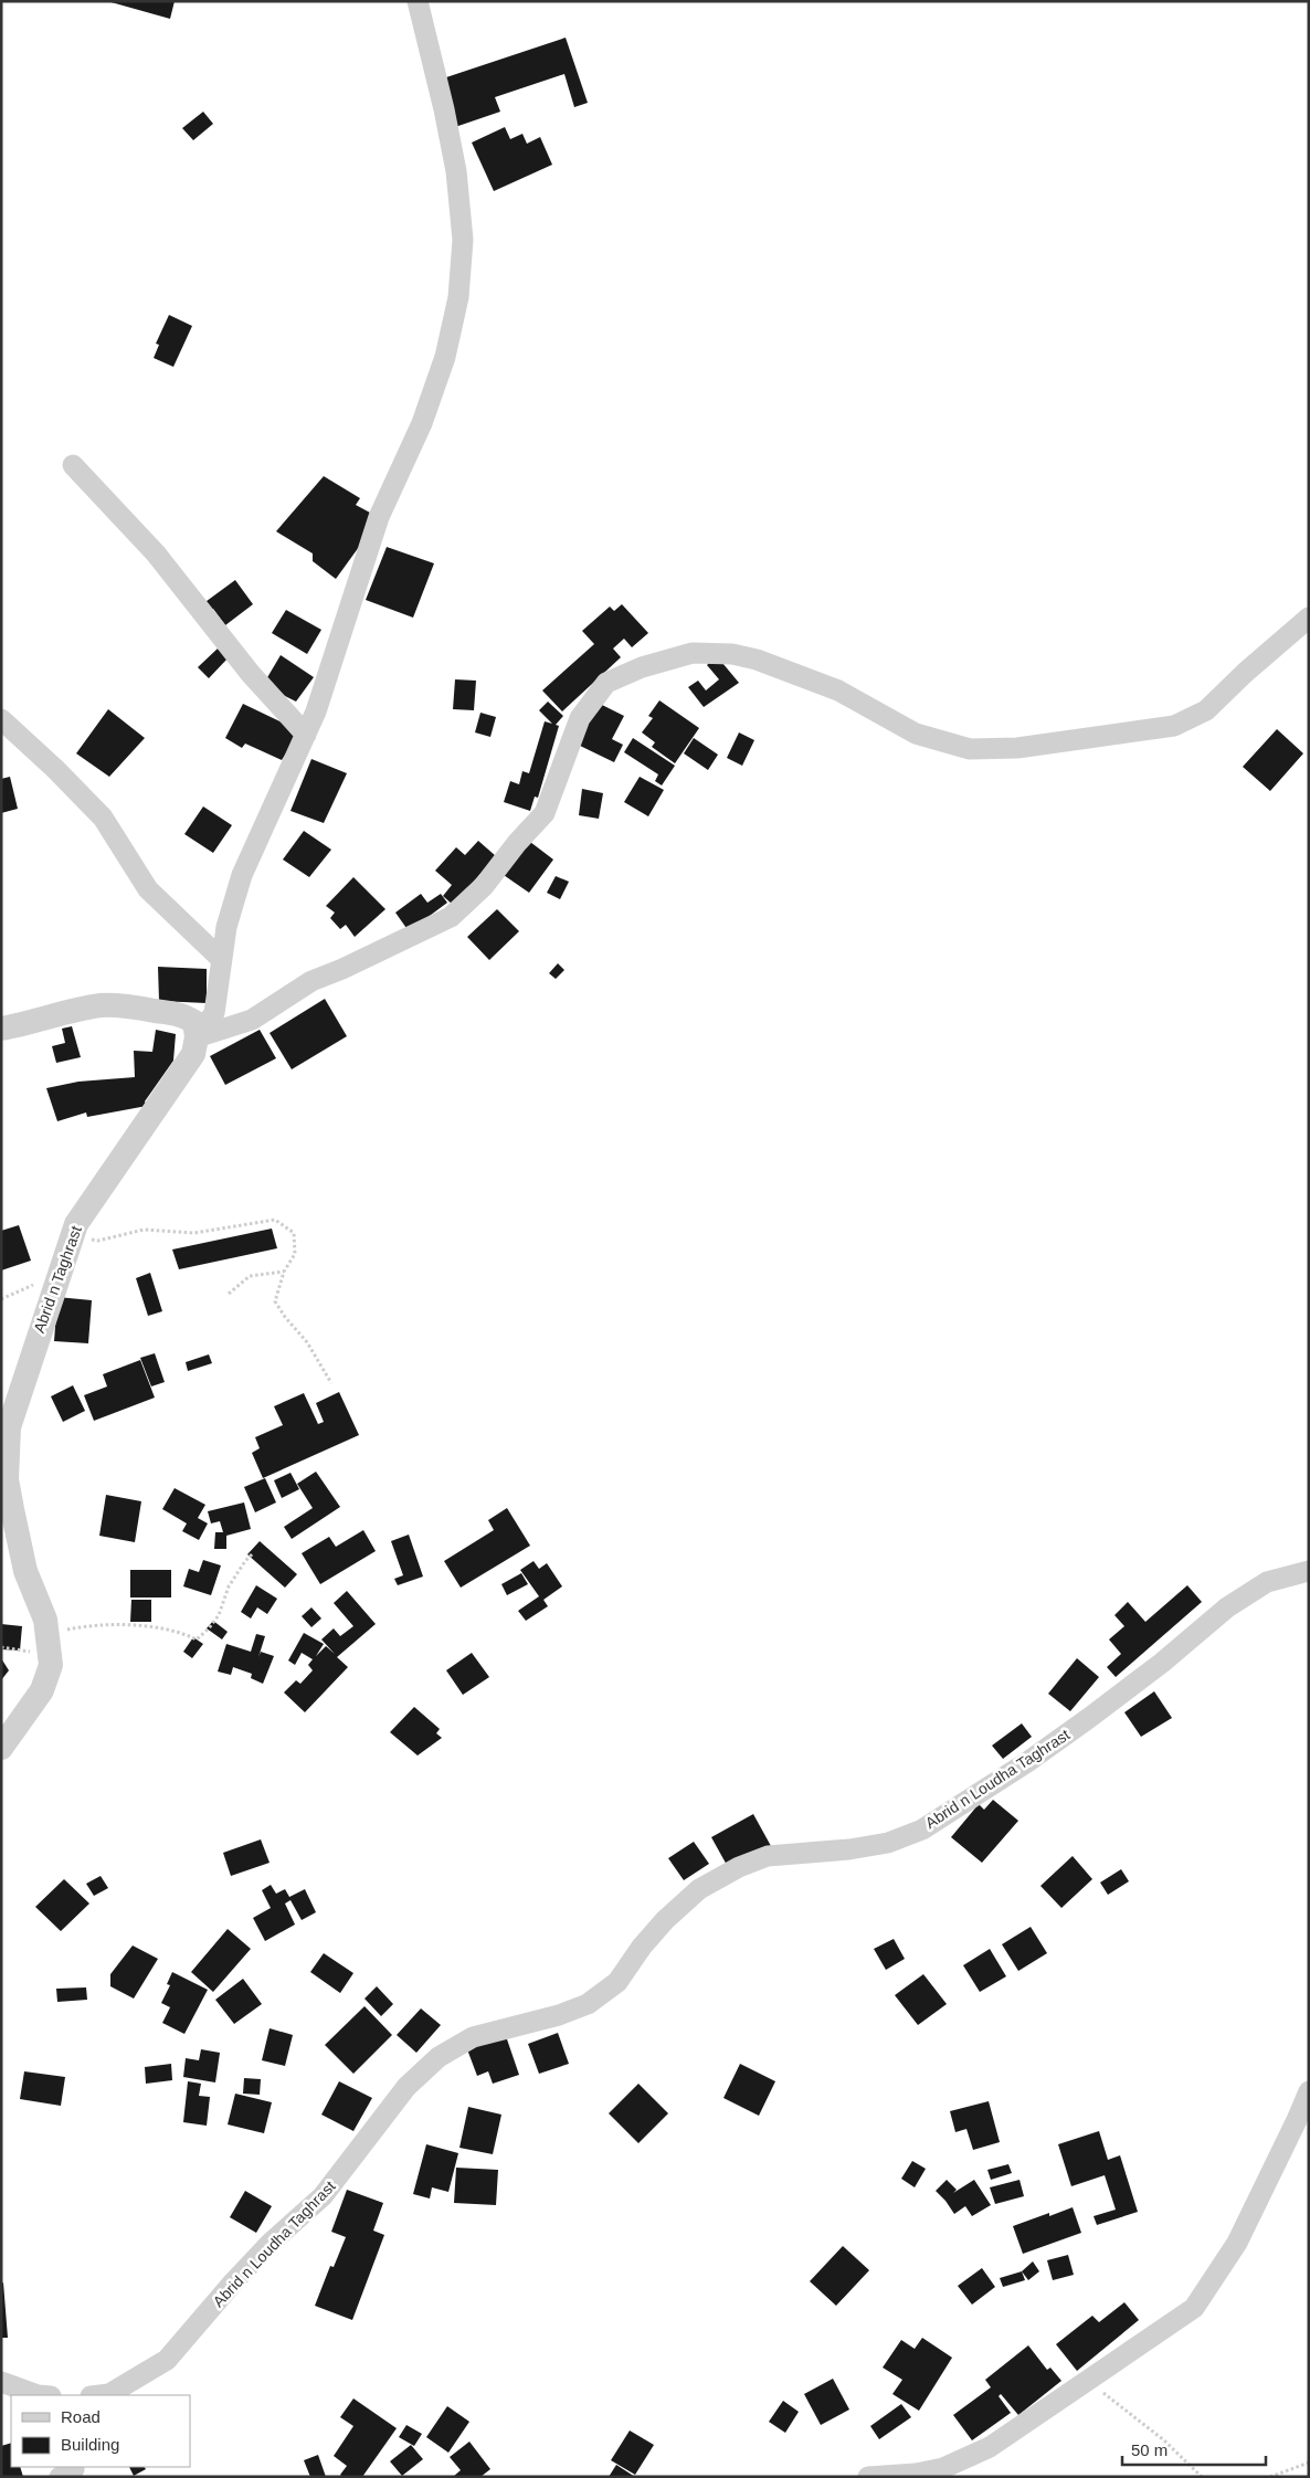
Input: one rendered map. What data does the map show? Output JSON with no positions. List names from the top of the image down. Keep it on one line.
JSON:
{"streets":{"street":["Abrid n Taghrast","Abrid n Loudha Taghrast"]},"legend":["Road","Building"],"scale_bar":"50 m"}
